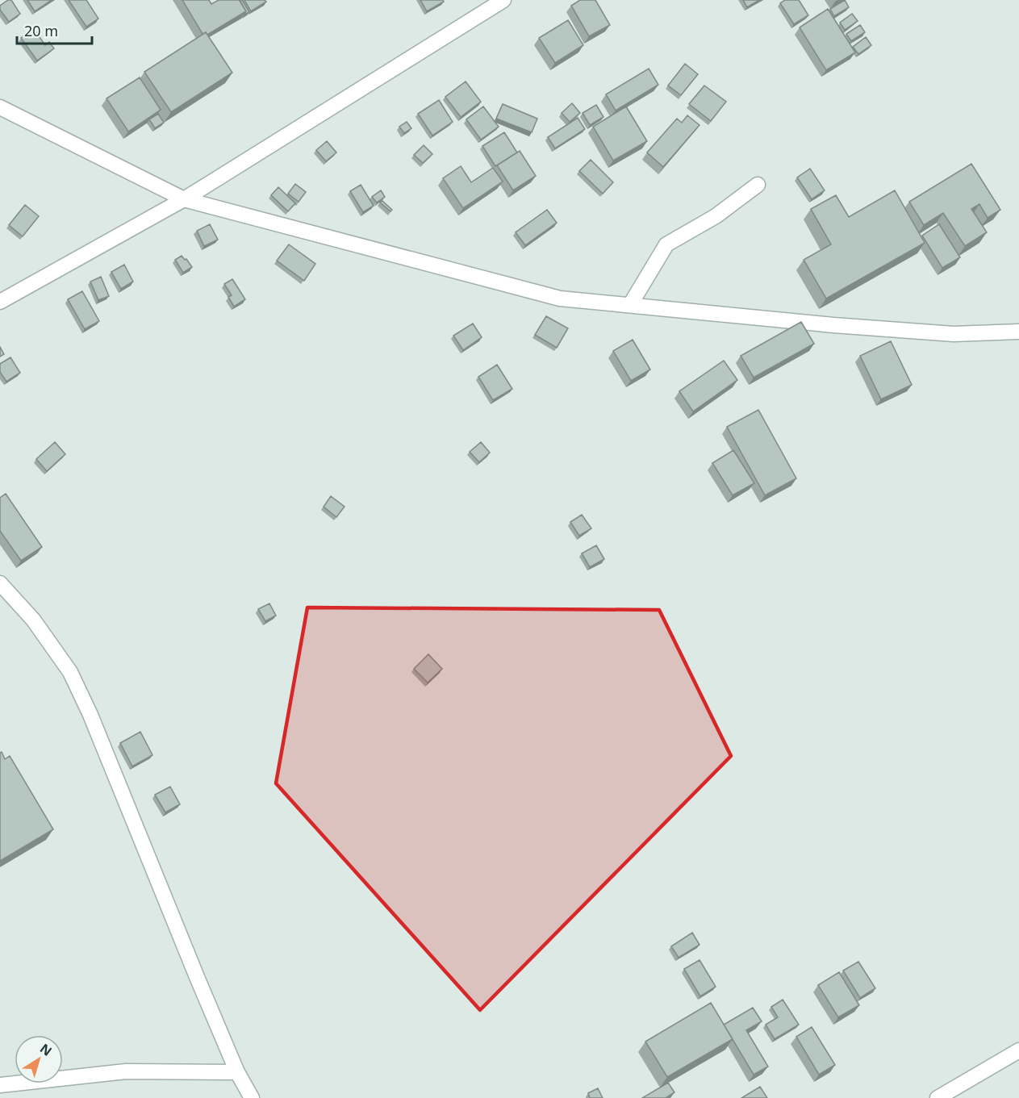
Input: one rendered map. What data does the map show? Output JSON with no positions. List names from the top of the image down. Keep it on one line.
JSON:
{"scale_bar":"20 m","north":"top right"}
